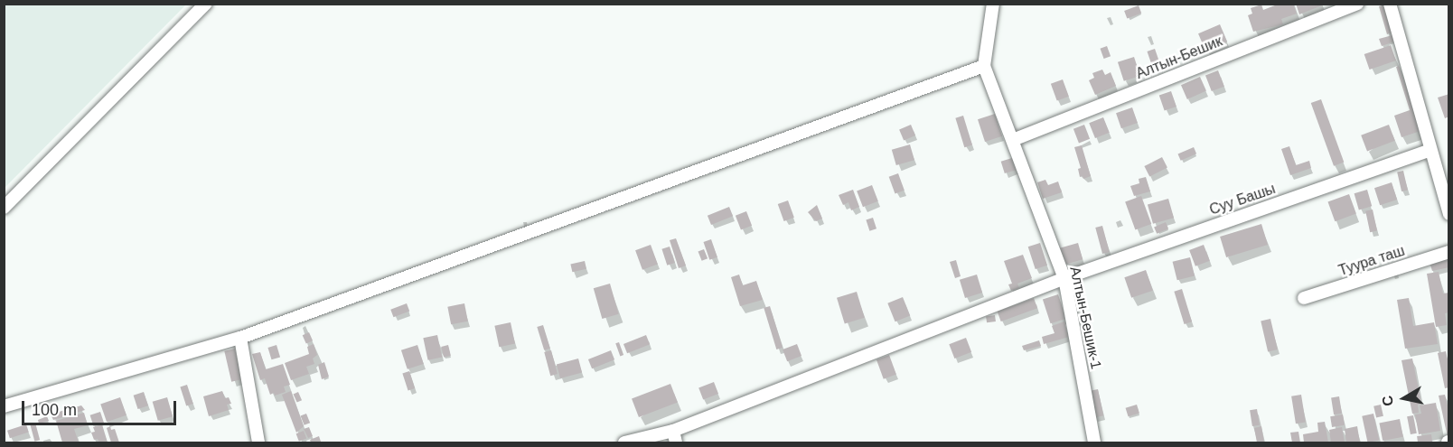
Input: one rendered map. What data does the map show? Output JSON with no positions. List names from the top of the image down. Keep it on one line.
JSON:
{"streets":{"street":["Алтын-Бешик","Суу Башы","Туура таш","Алтын-Бешик-1"]},"crossings":[["Алтын-Бешик","Алтын-Бешик-1"],["Суу Башы","Алтын-Бешик-1"]],"scale_bar":"100 m","north":"left"}
